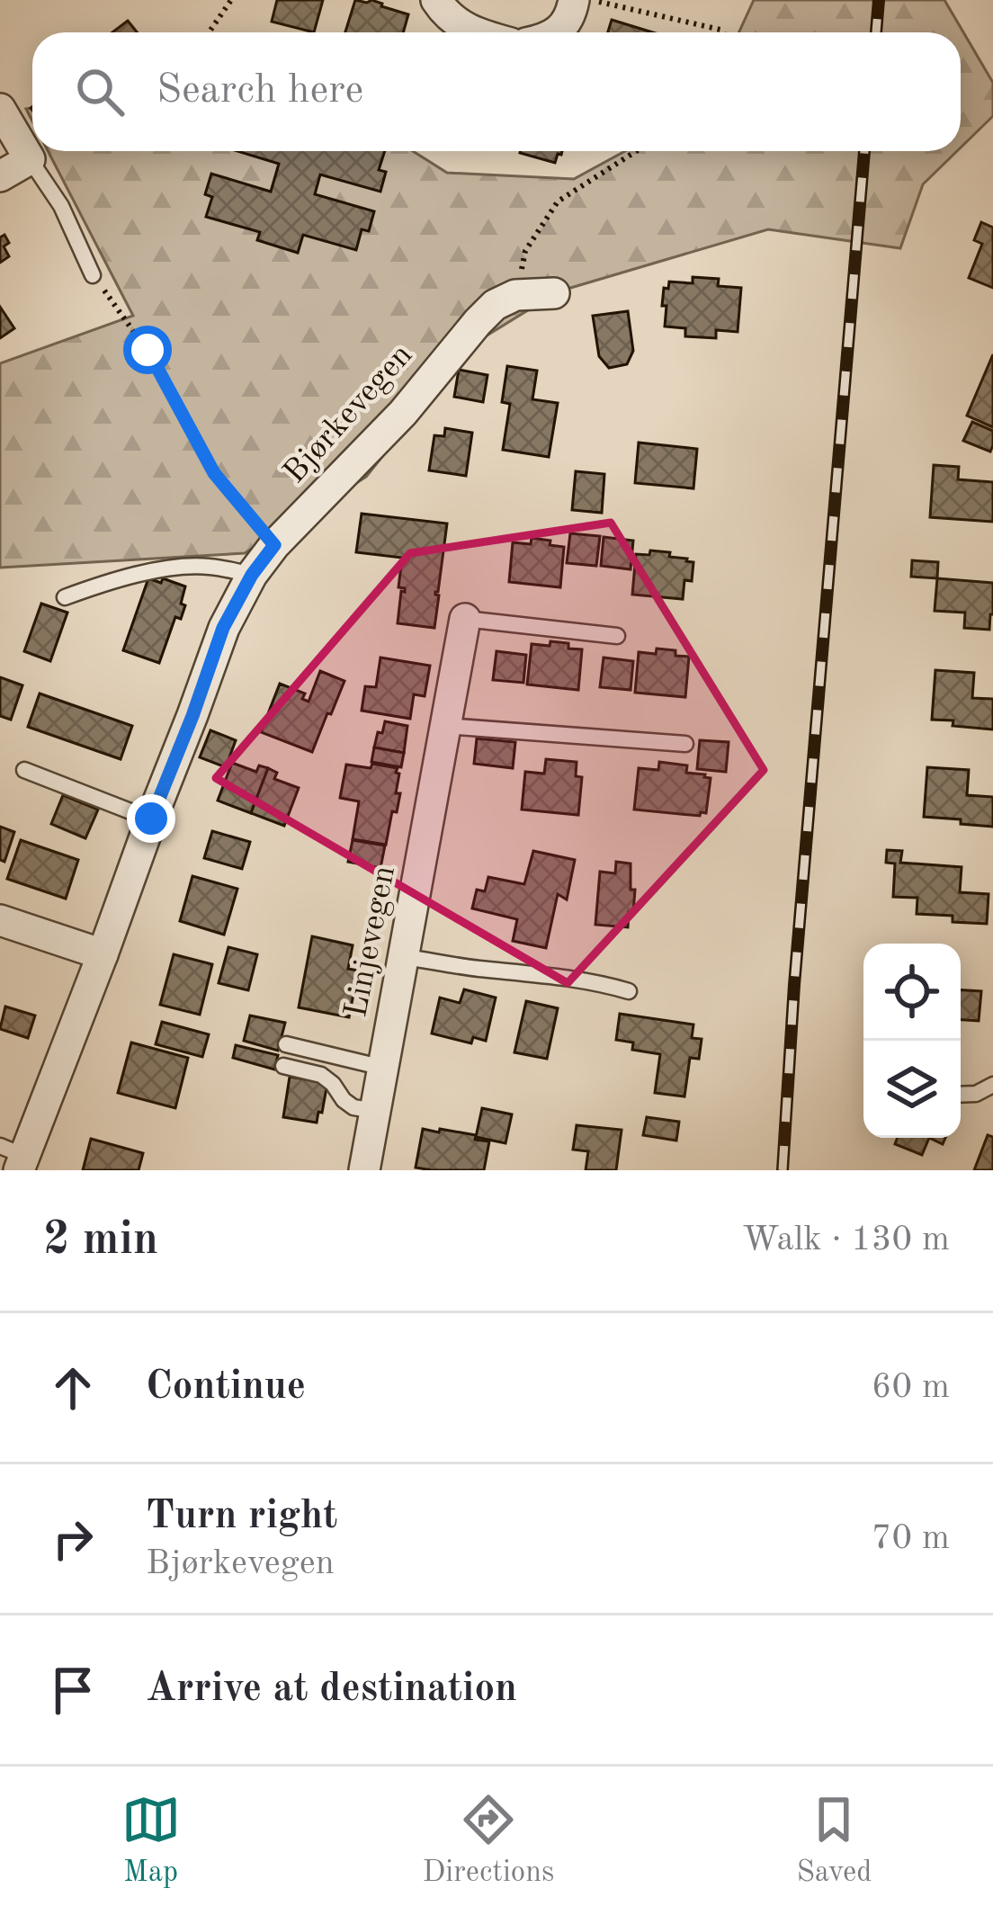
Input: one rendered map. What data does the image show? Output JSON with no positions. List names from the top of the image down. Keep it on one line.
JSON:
{"streets":{"street":["Bjørkevegen","Linjevegen"]},"page":{"search":"Search here","heading":["2 min","Walk · 130 m"],"list":[["Continue","60 m"],["Turn right","Bjørkevegen","70 m"],"Arrive at destination"],"nav":["Map","Directions","Saved"]}}
